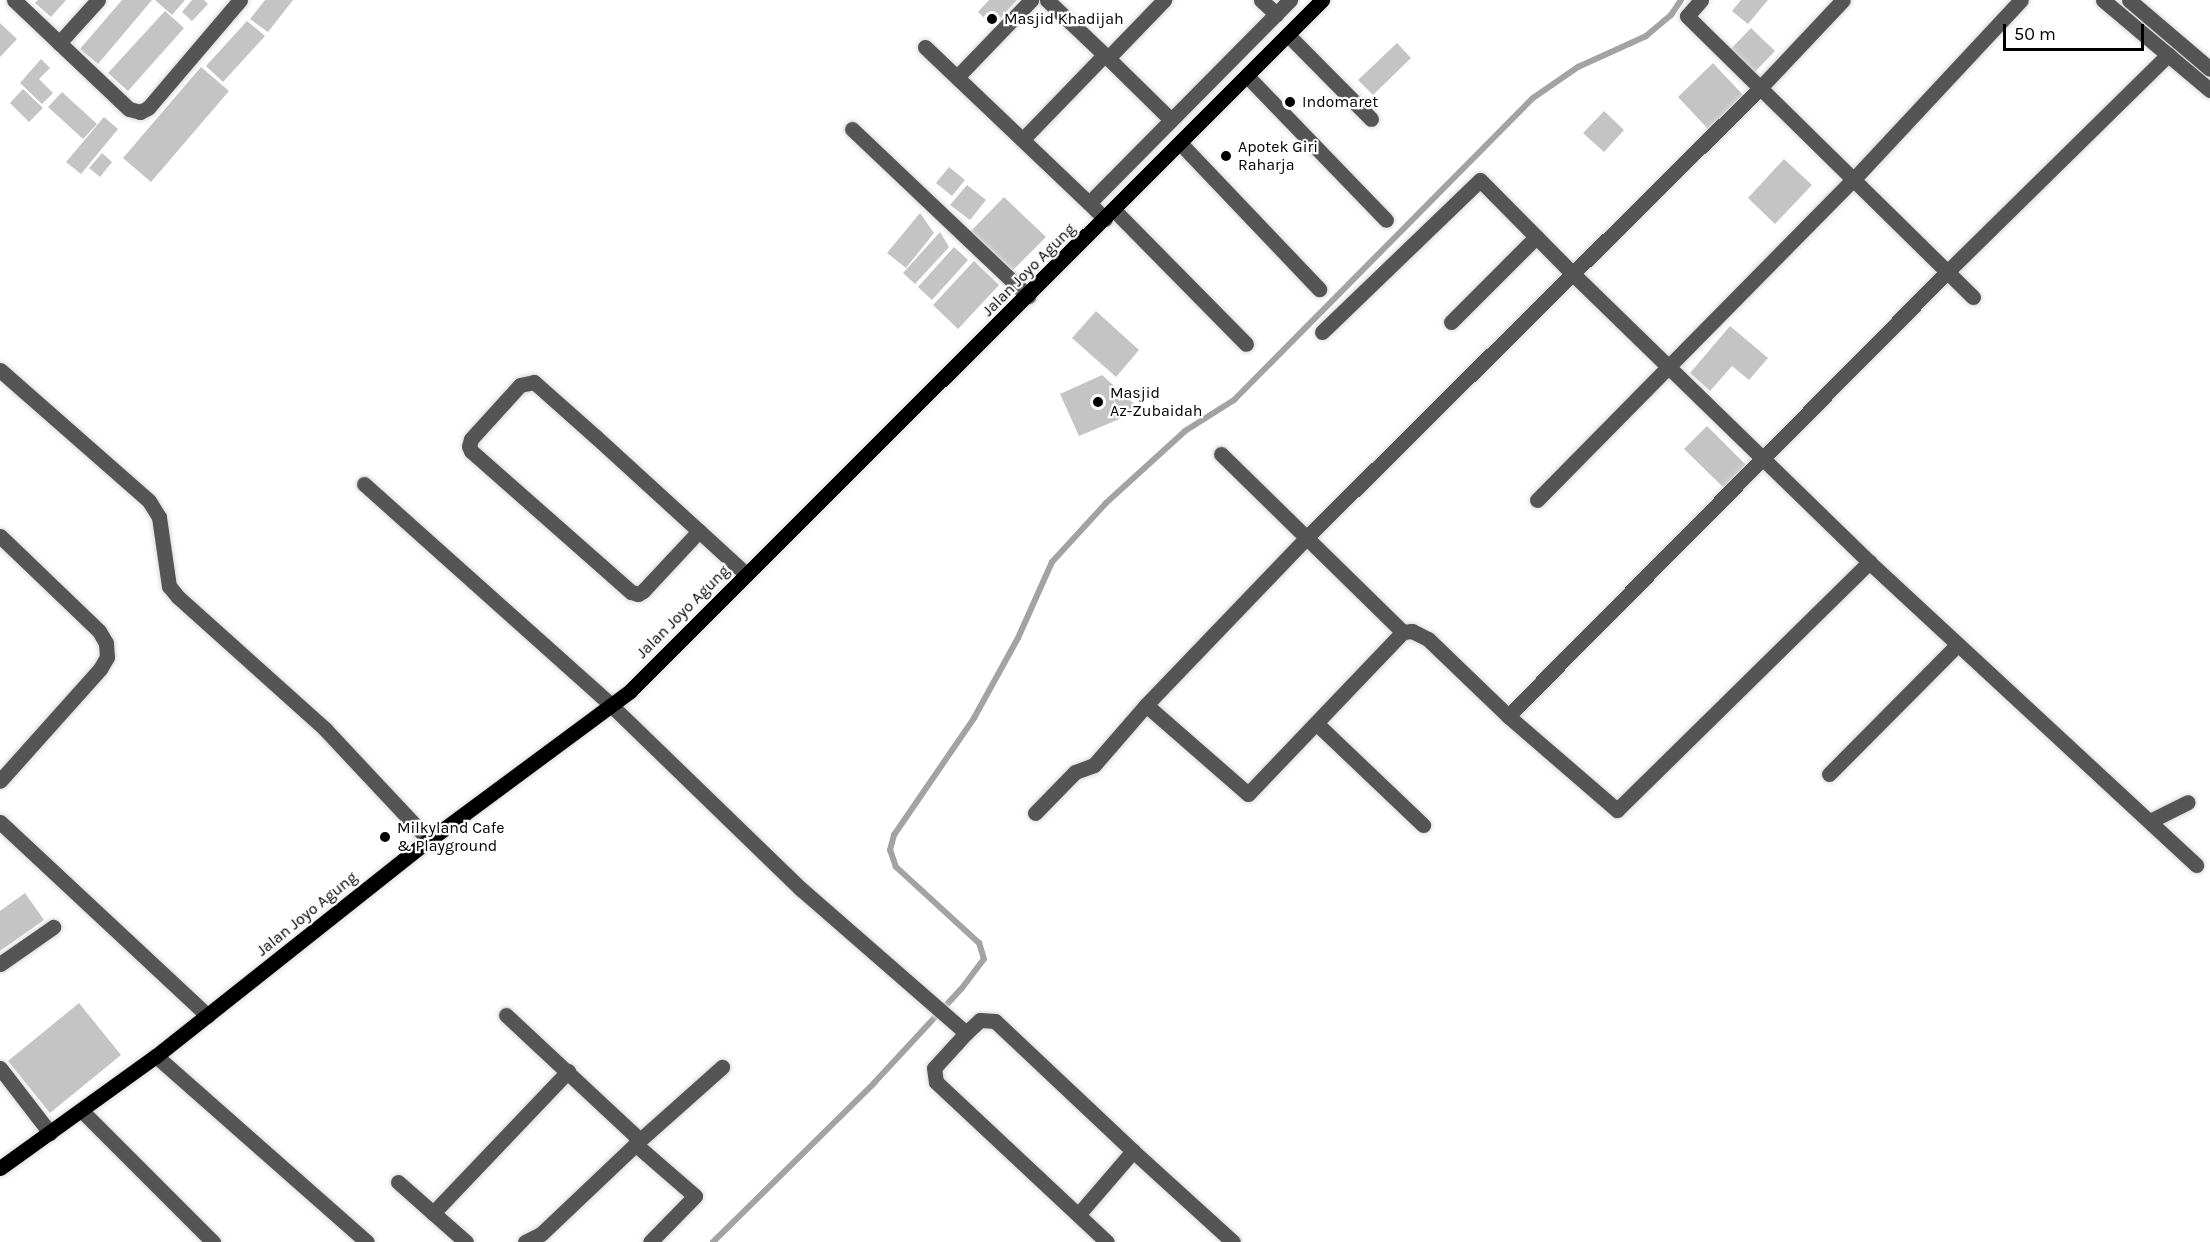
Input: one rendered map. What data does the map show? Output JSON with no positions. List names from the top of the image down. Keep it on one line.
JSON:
{"streets":{"main road":["Jalan Joyo Agung"]},"places":["Masjid Khadijah","Indomaret","Apotek Giri Raharja","Masjid Az-Zubaidah","Milkyland Cafe & Playground"],"scale_bar":"50 m"}
